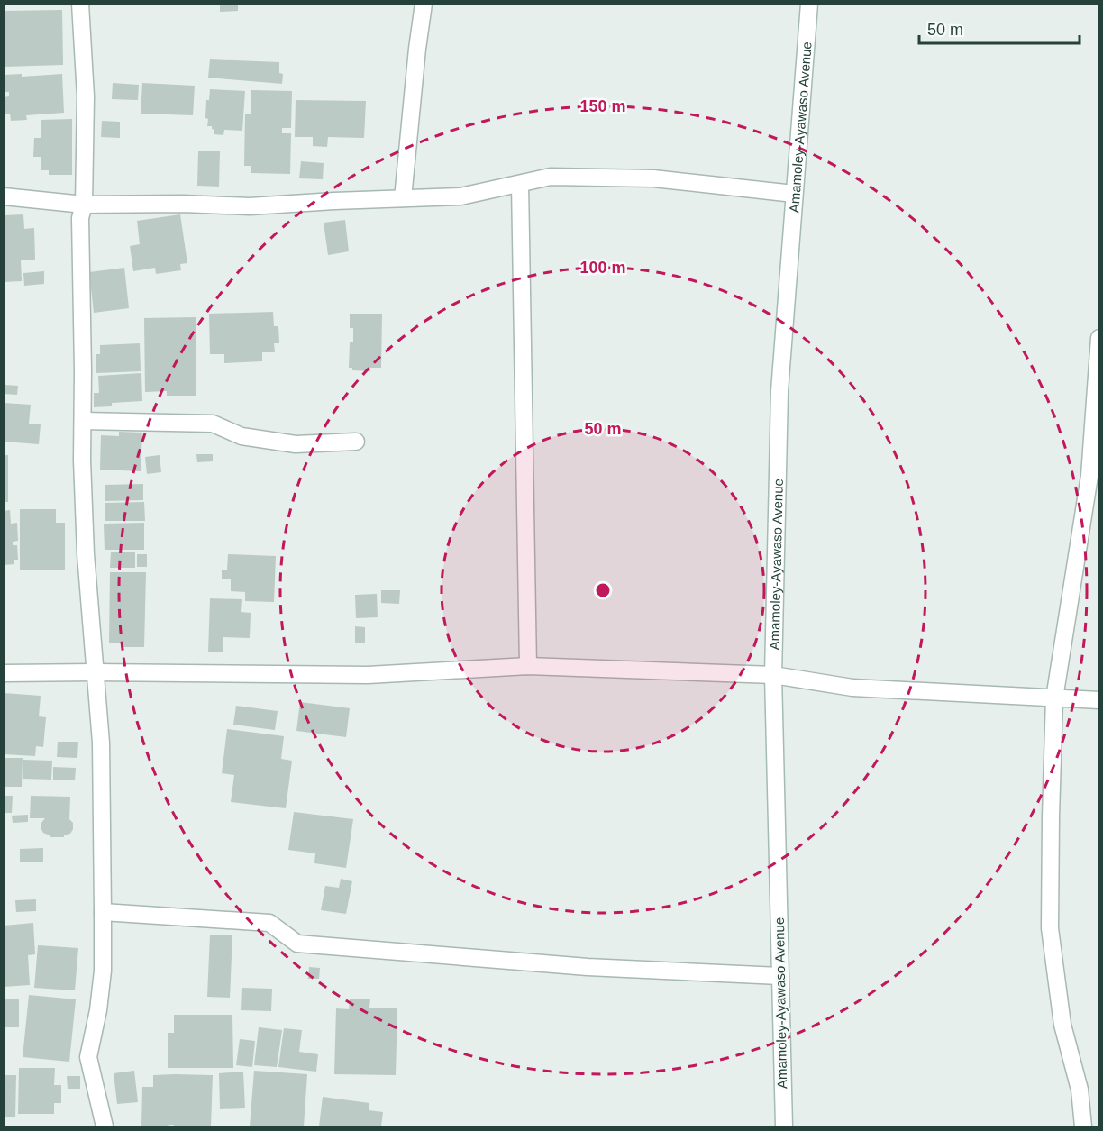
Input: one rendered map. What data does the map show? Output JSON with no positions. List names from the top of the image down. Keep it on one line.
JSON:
{"streets":{"street":["Amamoley-Ayawaso Avenue"]},"scale_bar":"50 m","rings":["150 m","100 m","50 m"]}
